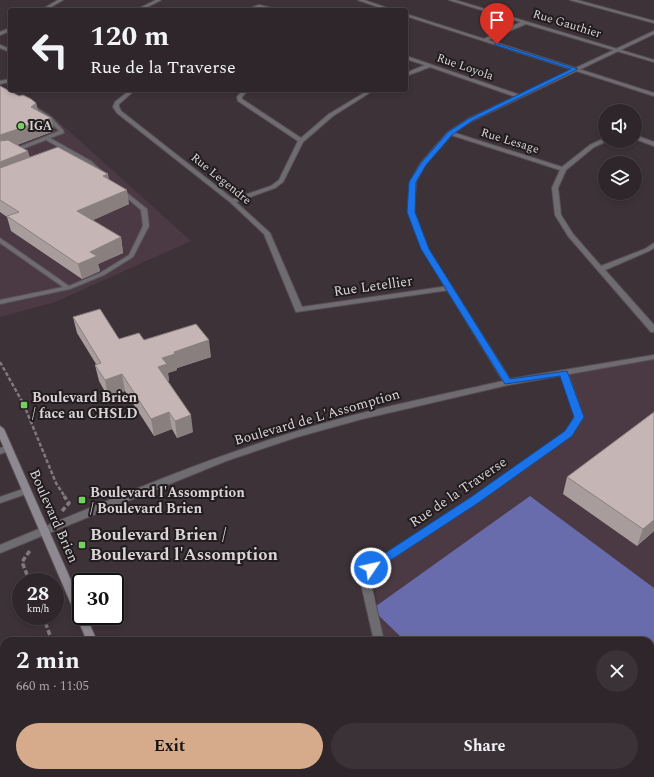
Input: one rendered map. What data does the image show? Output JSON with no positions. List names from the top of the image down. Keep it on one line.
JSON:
{"streets":{"main road":["Boulevard Brien"],"street":["Rue Gauthier","Rue Loyola","Rue Lesage","Rue Legendre","Rue Letellier","Boulevard de L'Assomption","Rue de la Traverse"]},"crossings":[["Rue Legendre","Rue Letellier"],["Boulevard de L'Assomption","Rue de la Traverse"],["Boulevard de L'Assomption","Boulevard Brien"]],"places":{"other":["IGA"],"transit":["Boulevard Brien / face au CHSLD","Boulevard l'Assomption / Boulevard Brien","Boulevard Brien / Boulevard l'Assomption"]},"page":{"turn":["120 m","Rue de la Traverse"],"speed":"28 km/h","limit":"30","heading":["2 min","660 m · 11:05"],"buttons":["Exit","Share"]}}
